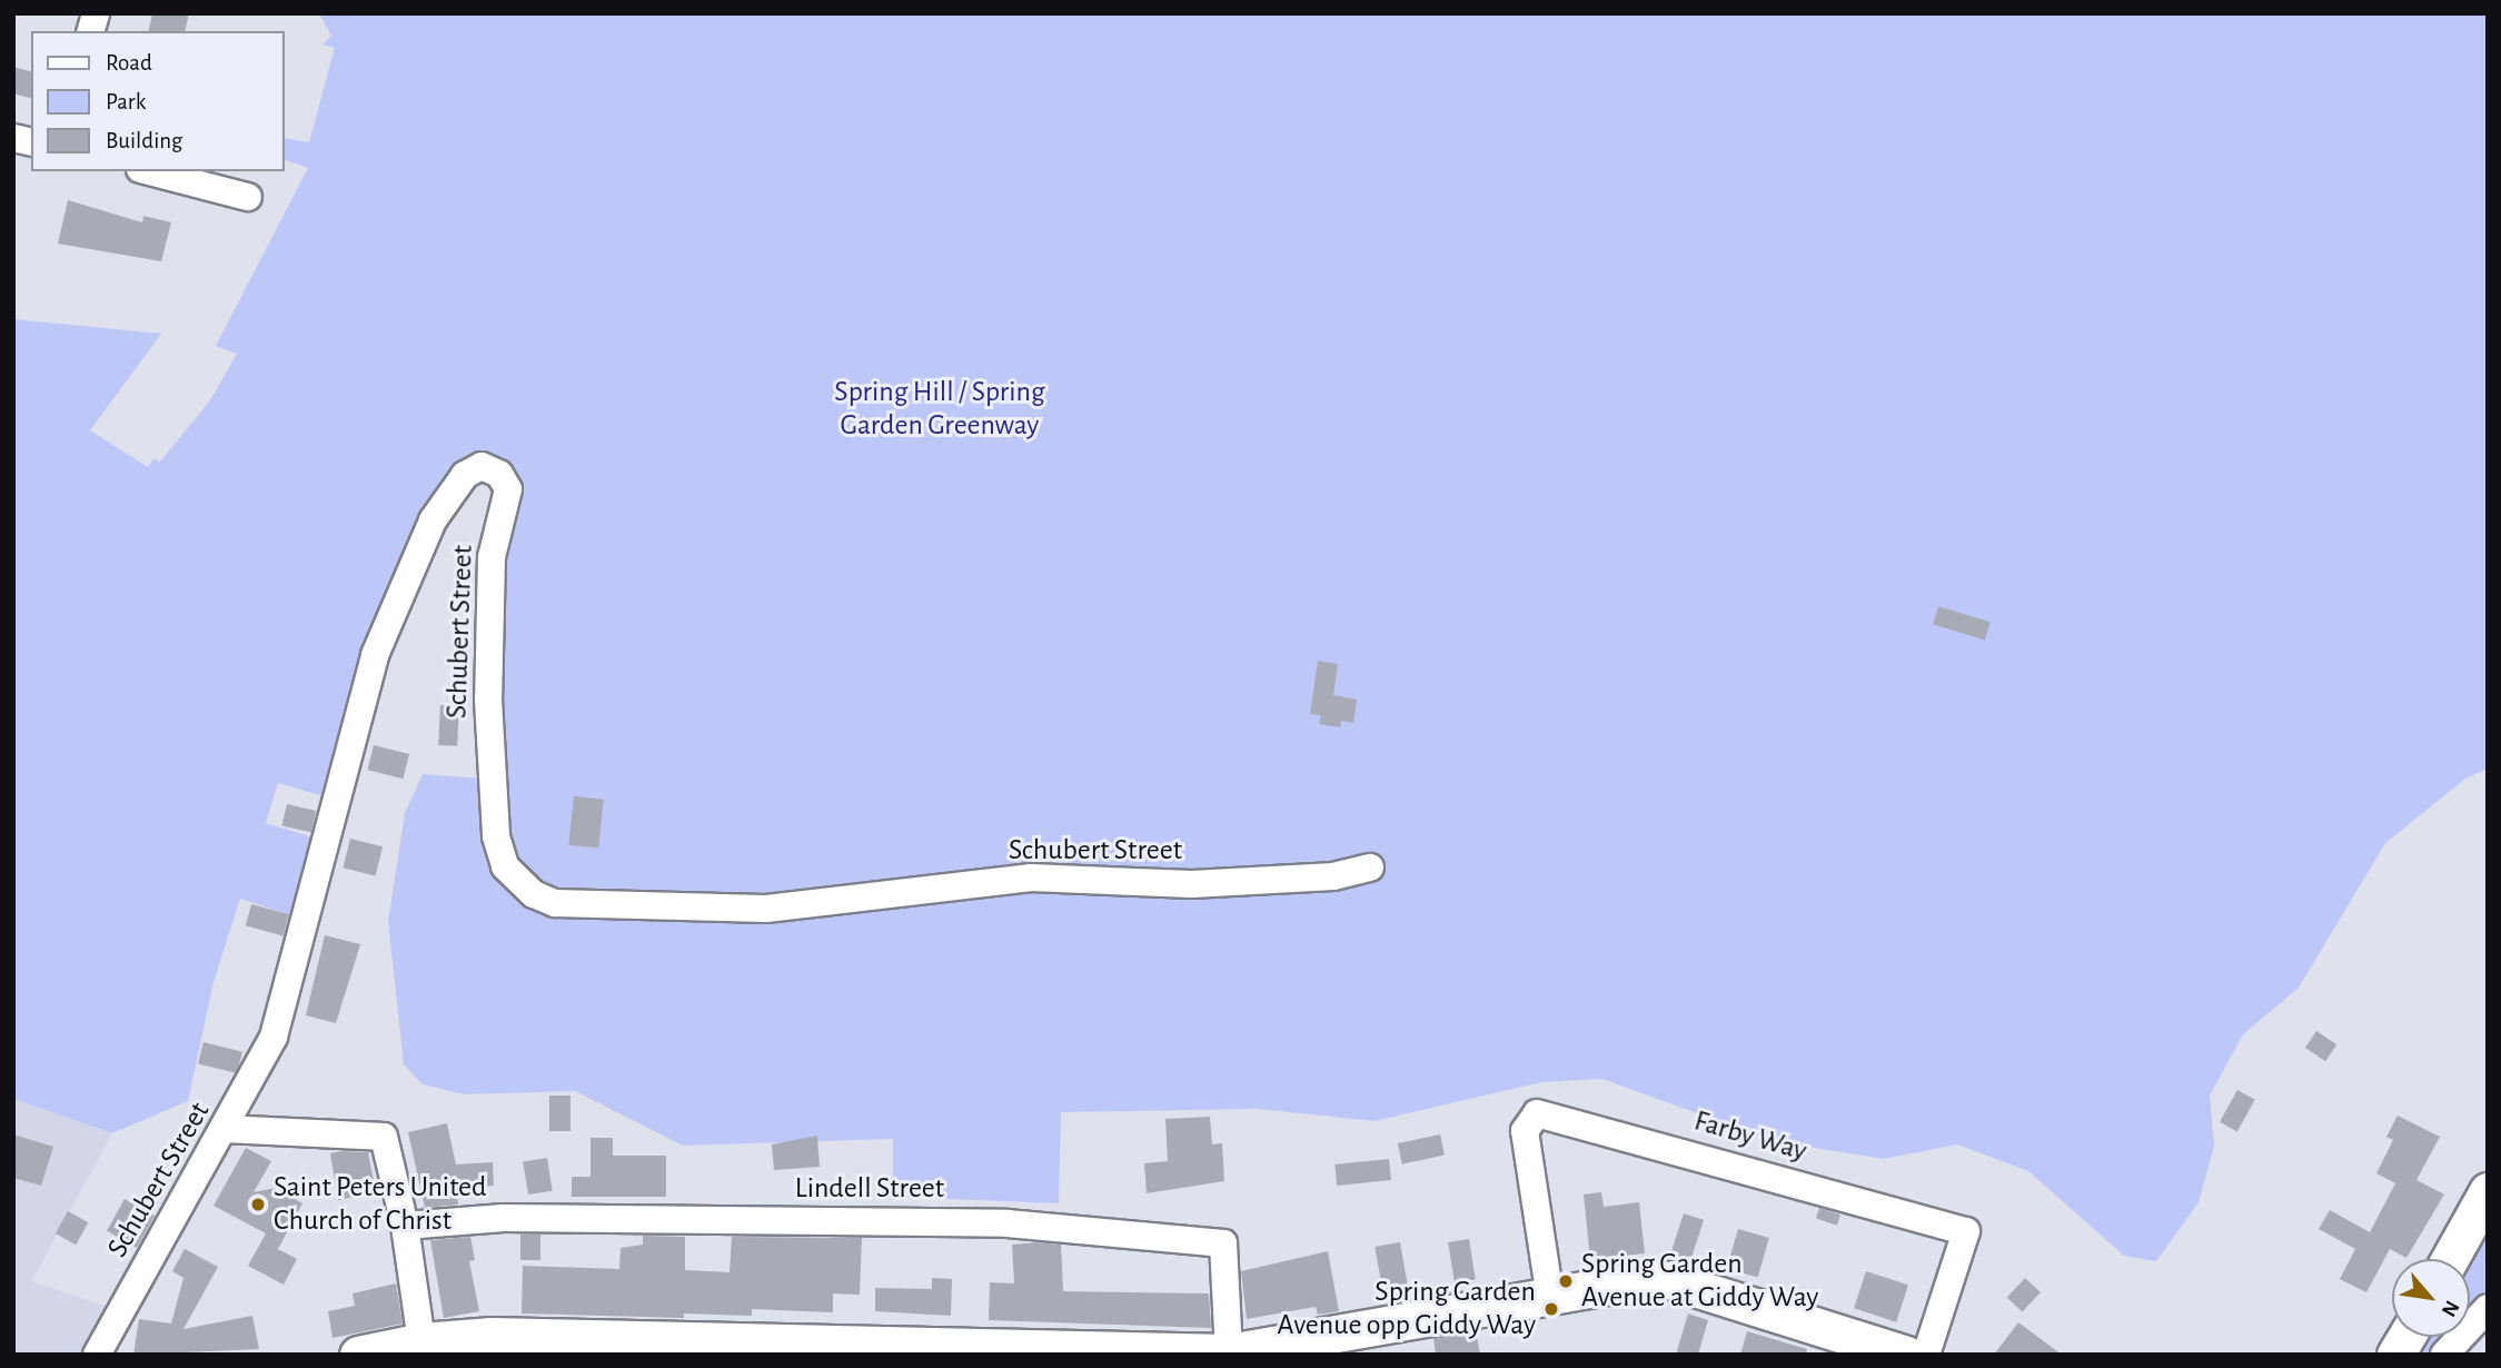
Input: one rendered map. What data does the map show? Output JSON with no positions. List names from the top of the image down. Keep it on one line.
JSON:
{"streets":{"street":["Schubert Street","Farby Way","Lindell Street"]},"parks":["Spring Hill / Spring Garden Greenway"],"places":["Saint Peters United Church of Christ","Spring Garden Avenue at Giddy Way","Spring Garden Avenue opp Giddy Way"],"legend":["Road","Park","Building"],"north":"bottom right"}
